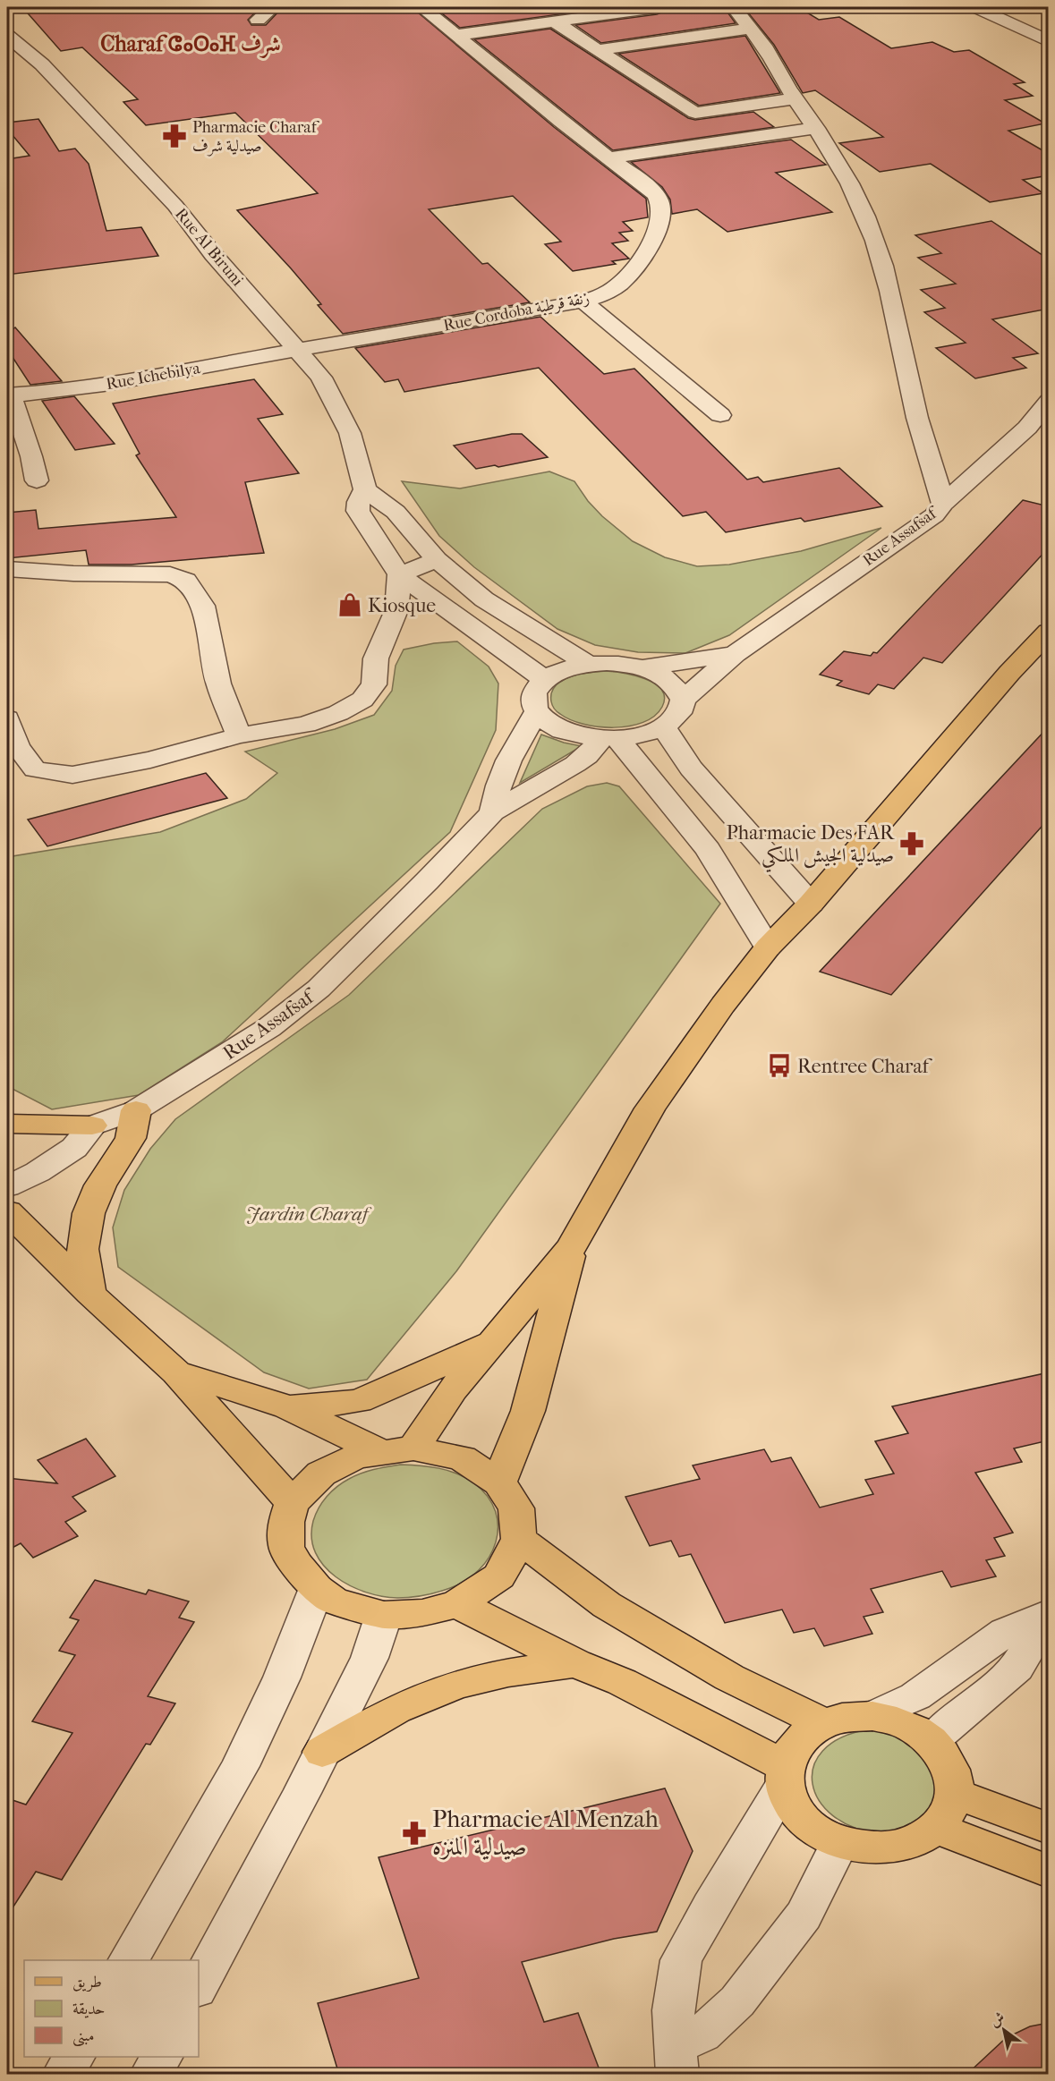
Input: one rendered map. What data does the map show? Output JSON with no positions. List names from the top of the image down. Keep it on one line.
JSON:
{"streets":{"street":["Rue Al Biruni","Rue Cordoba زنقة قرطبة","Rue Ichebilya","Rue Assafsaf"]},"crossings":[["Rue Al Biruni","Rue Cordoba زنقة قرطبة"],["Rue Al Biruni","Rue Ichebilya"],["Rue Cordoba زنقة قرطبة","Rue Ichebilya"]],"districts":["Charaf ⵛⴰⵔⴰⴼ شرف"],"parks":["Jardin Charaf"],"places":{"pharmacy":["Pharmacie Charaf صيدلية شرف","Pharmacie Des FAR صيدلية الجيش الملكي","Pharmacie Al Menzah صيدلية المنزه"],"shop":["Kiosque"],"bus stop":["Rentree Charaf"]},"legend":["طريق","حديقة","مبنى"],"north":"top left"}
